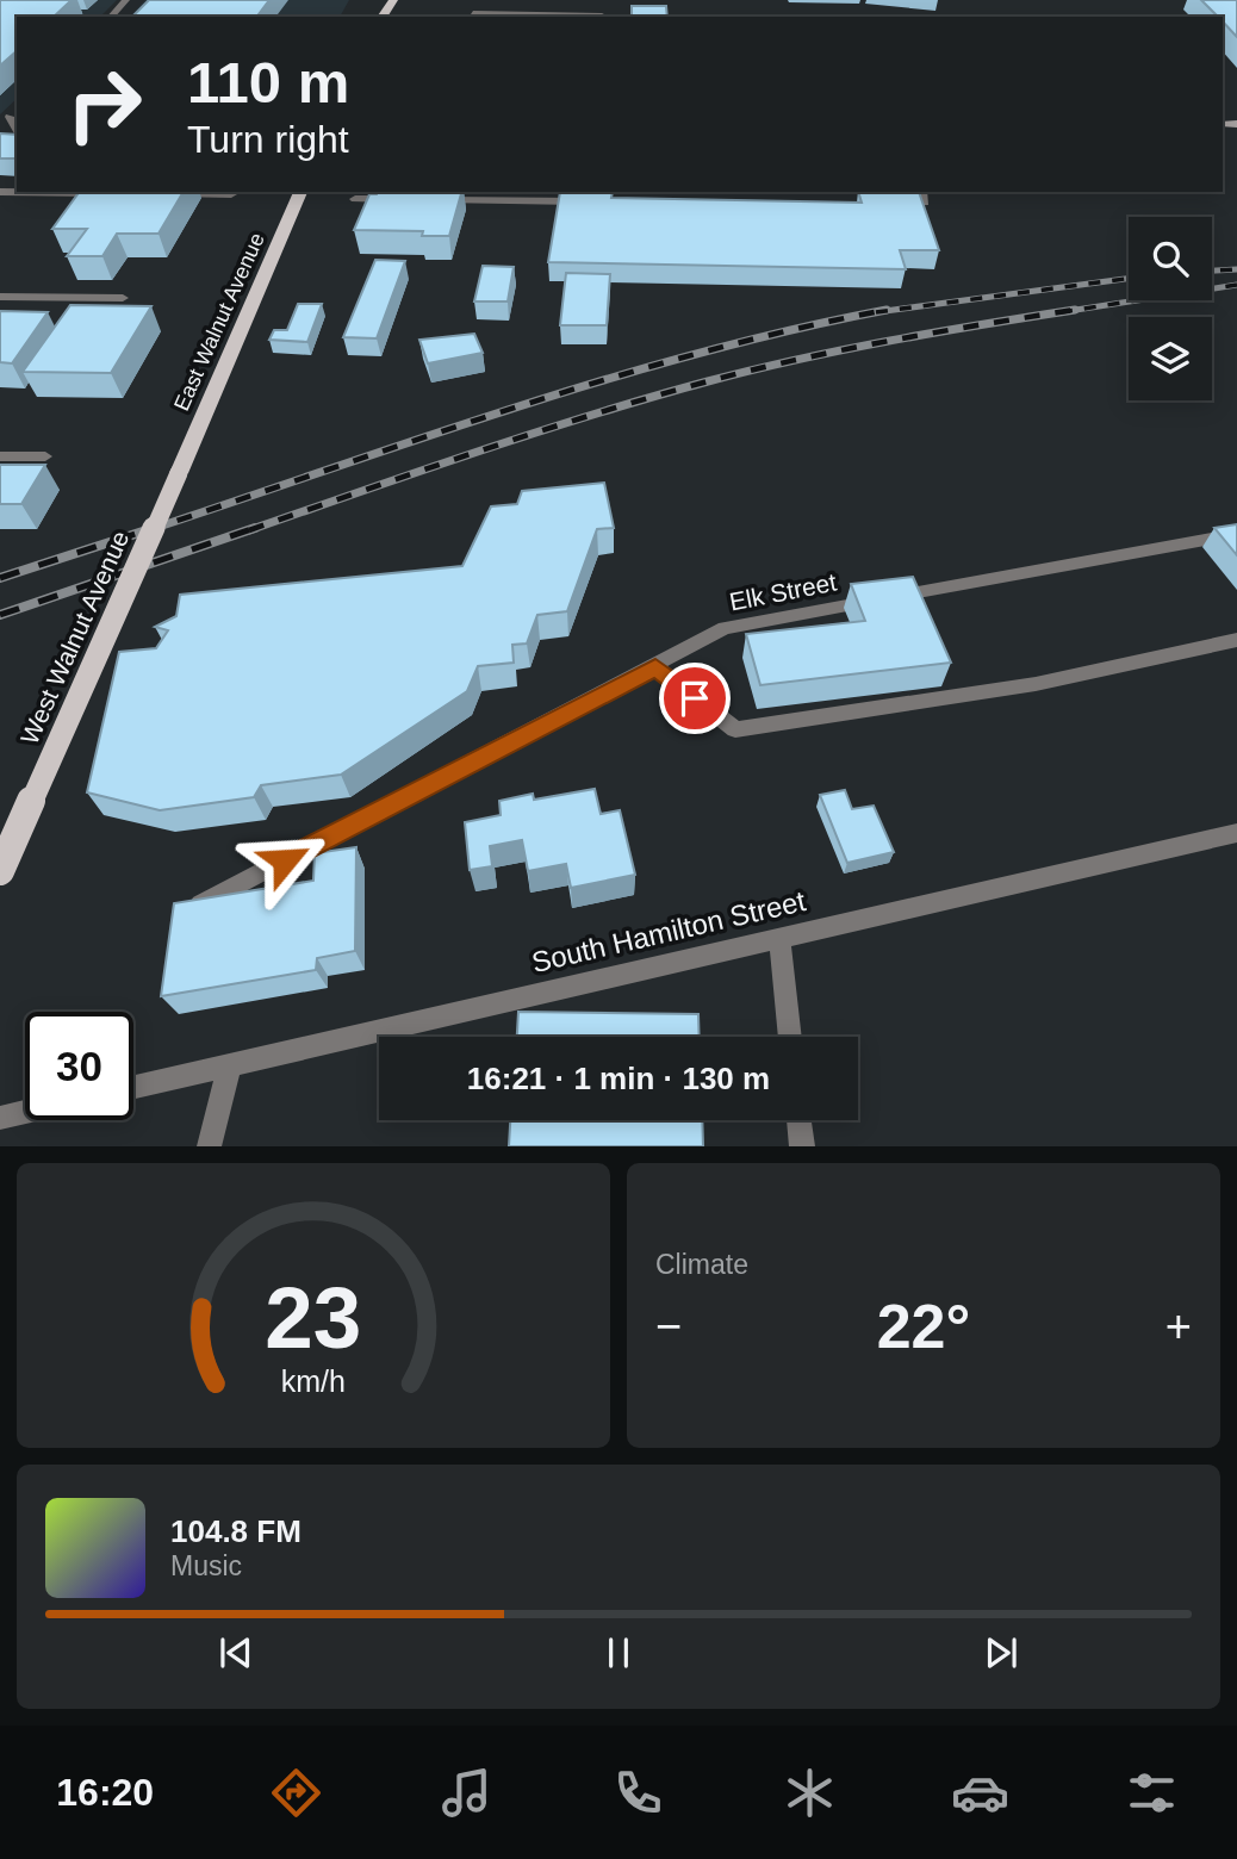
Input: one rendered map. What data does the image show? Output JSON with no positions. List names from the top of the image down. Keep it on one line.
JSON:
{"streets":{"main road":["East Walnut Avenue","West Walnut Avenue"],"street":["Elk Street","South Hamilton Street"]},"crossings":[["East Walnut Avenue","West Walnut Avenue"]],"page":{"turn":["110 m","Turn right"],"limit":"30","trip":"16:21 · 1 min · 130 m","tile":"Climate","heat":["−","22°","+"],"song":["104.8 FM","Music"],"tabs":"16:20","gauge":["23","km/h"]}}
